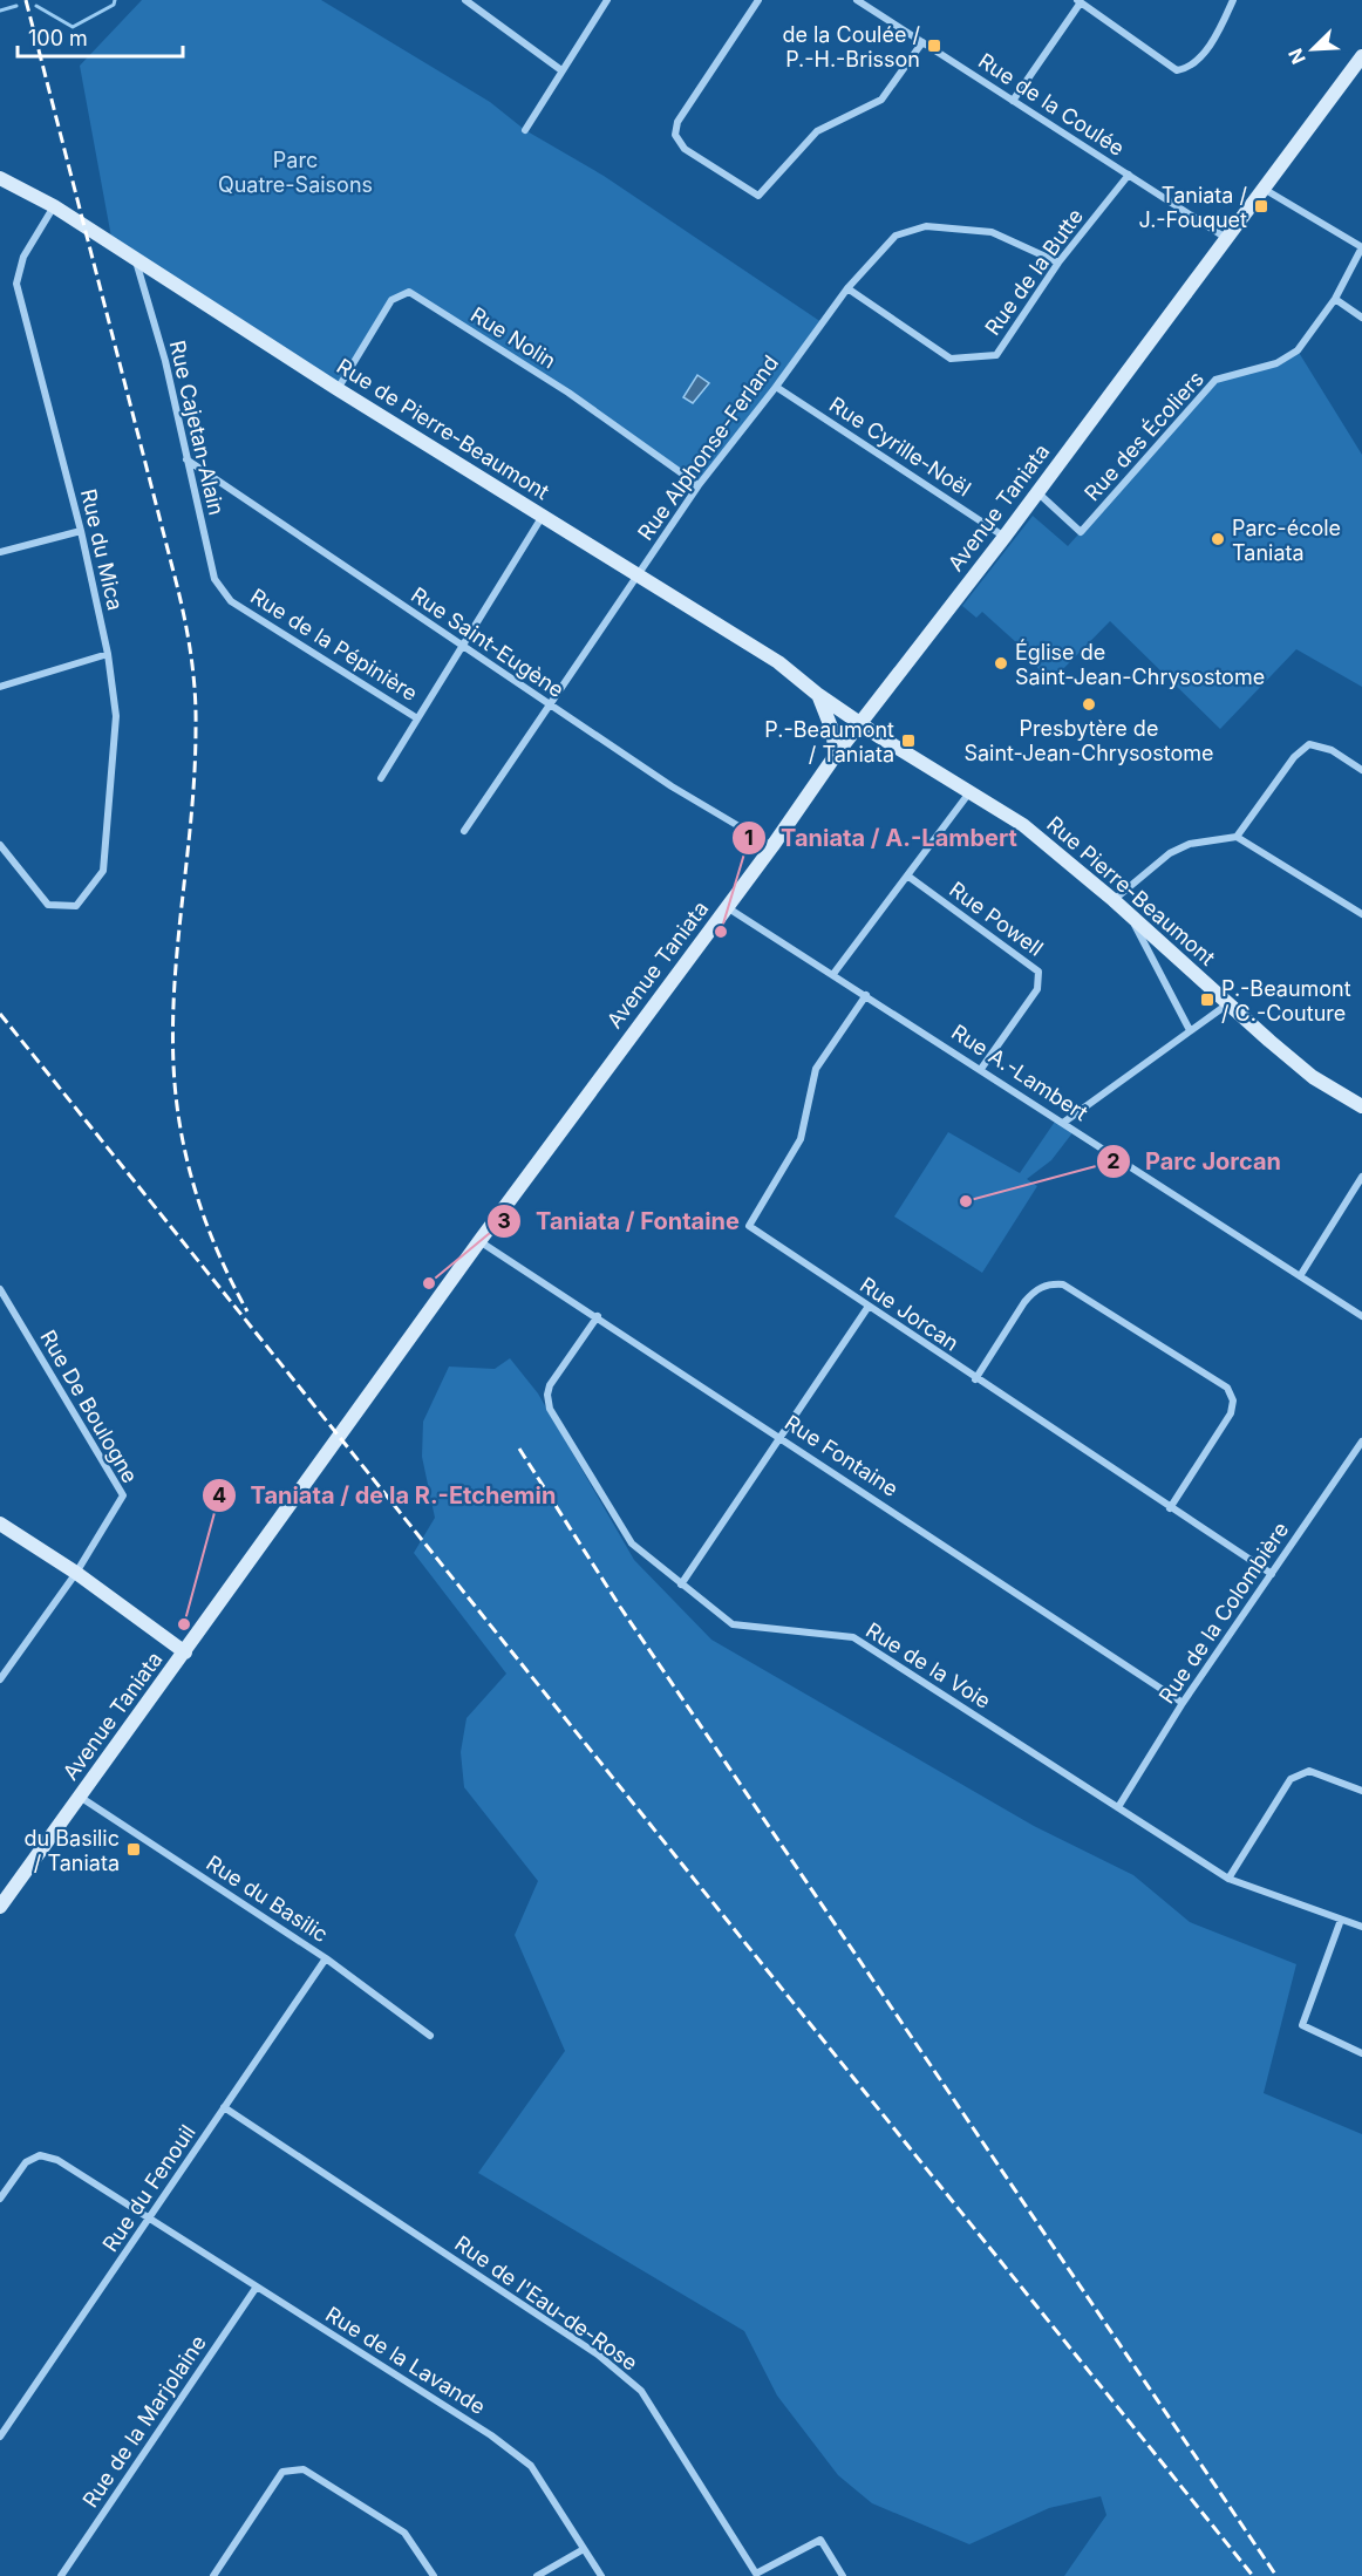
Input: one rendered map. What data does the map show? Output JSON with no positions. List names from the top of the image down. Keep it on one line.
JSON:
{"streets":{"main road":["Rue de Pierre-Beaumont","Avenue Taniata","Rue Pierre-Beaumont"],"street":["Rue de la Coulée","Rue de la Butte","Rue Nolin","Rue Cajetan-Alain","Rue des Écoliers","Rue Cyrille-Noël","Rue Alphonse-Ferland","Rue du Mica","Rue Saint-Eugène","Rue de la Pépinière","Rue Powell","Rue A.-Lambert","Rue Jorcan","Rue De Boulogne","Rue Fontaine","Rue de la Colombière","Rue de la Voie","Rue du Basilic","Rue du Fenouil","Rue de l'Eau-de-Rose","Rue de la Lavande","Rue de la Marjolaine"]},"crossings":[["Rue de la Coulée","Rue de la Butte"],["Rue de la Coulée","Avenue Taniata"],["Rue de la Butte","Rue Alphonse-Ferland"],["Rue Nolin","Rue de Pierre-Beaumont"],["Rue Nolin","Rue Alphonse-Ferland"],["Rue Cajetan-Alain","Rue de Pierre-Beaumont"],["Rue Cajetan-Alain","Rue Saint-Eugène"],["Rue Cajetan-Alain","Rue de la Pépinière"],["Rue de Pierre-Beaumont","Rue Alphonse-Ferland"],["Rue de Pierre-Beaumont","Avenue Taniata"],["Rue de Pierre-Beaumont","Rue du Mica"],["Rue de Pierre-Beaumont","Rue Pierre-Beaumont"],["Rue des Écoliers","Avenue Taniata"],["Rue Cyrille-Noël","Rue Alphonse-Ferland"],["Rue Cyrille-Noël","Avenue Taniata"],["Rue Alphonse-Ferland","Rue Saint-Eugène"],["Avenue Taniata","Rue Saint-Eugène"],["Avenue Taniata","Rue Pierre-Beaumont"],["Avenue Taniata","Rue A.-Lambert"],["Avenue Taniata","Rue Fontaine"],["Avenue Taniata","Rue du Basilic"],["Rue Powell","Rue A.-Lambert"],["Rue A.-Lambert","Rue Jorcan"],["Rue Jorcan","Rue de la Colombière"],["Rue Fontaine","Rue de la Colombière"],["Rue Fontaine","Rue de la Voie"],["Rue de la Colombière","Rue de la Voie"],["Rue du Basilic","Rue du Fenouil"],["Rue du Fenouil","Rue de l'Eau-de-Rose"],["Rue du Fenouil","Rue de la Lavande"],["Rue de la Lavande","Rue de la Marjolaine"]],"parks":["Parc Quatre-Saisons"],"places":{"transit":["de la Coulée / P.-H.-Brisson","Taniata / J.-Fouquet","P.-Beaumont / Taniata","P.-Beaumont / C.-Couture","du Basilic / Taniata"],"other":["Parc-école Taniata","Église de Saint-Jean-Chrysostome","Presbytère de Saint-Jean-Chrysostome","Taniata / A.-Lambert","Parc Jorcan","Taniata / Fontaine","Taniata / de la R.-Etchemin"]},"scale_bar":"100 m","north":"bottom left"}
